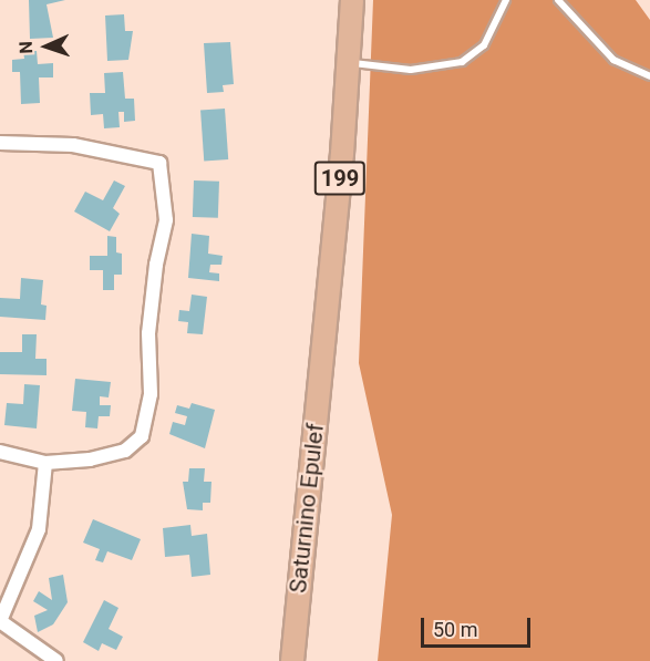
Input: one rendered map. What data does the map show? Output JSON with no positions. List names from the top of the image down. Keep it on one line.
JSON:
{"streets":{"main road":["199","Saturnino Epulef"]},"scale_bar":"50 m","north":"left"}
